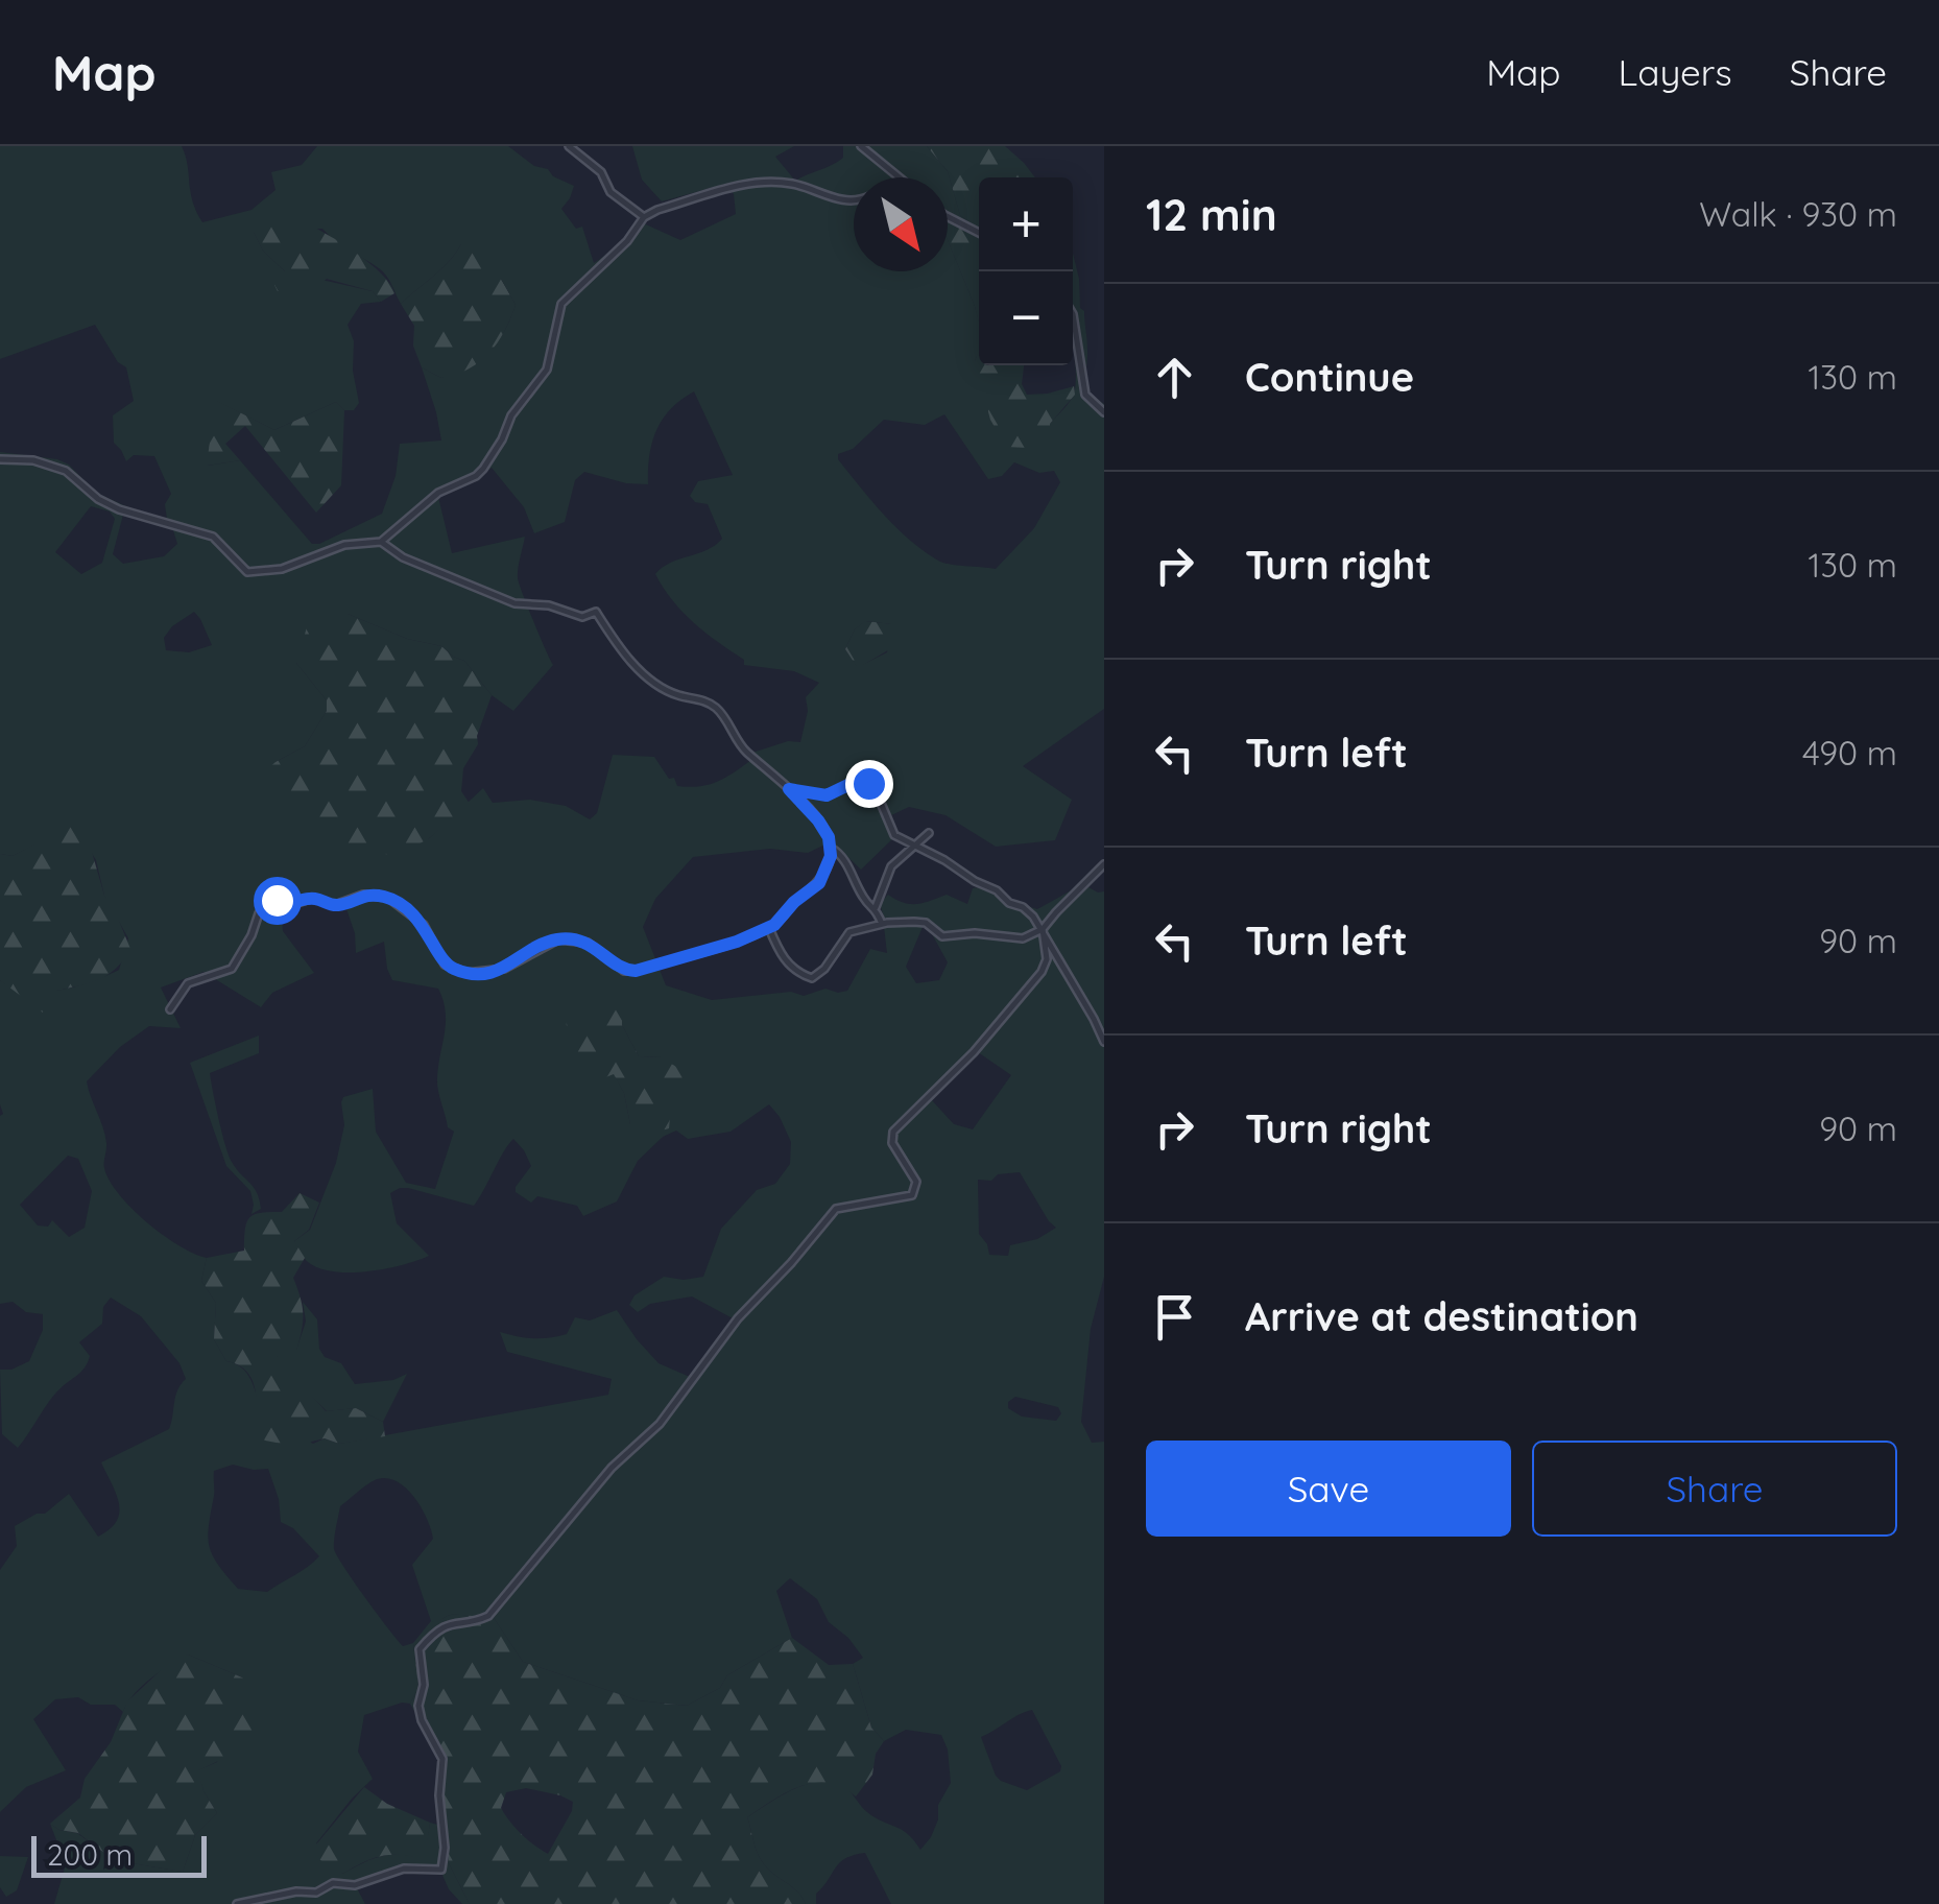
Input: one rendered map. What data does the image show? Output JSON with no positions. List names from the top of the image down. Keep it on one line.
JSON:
{"scale_bar":"200 m","north":"bottom right","page":{"header":"Map","nav":["Map","Layers","Share"],"heading":["12 min","Walk · 930 m"],"map_buttons":["+","−"],"list":[["Continue","130 m"],["Turn right","130 m"],["Turn left","490 m"],["Turn left","90 m"],["Turn right","90 m"],"Arrive at destination"],"buttons":["Save","Share"],"scale":"200 m"}}
